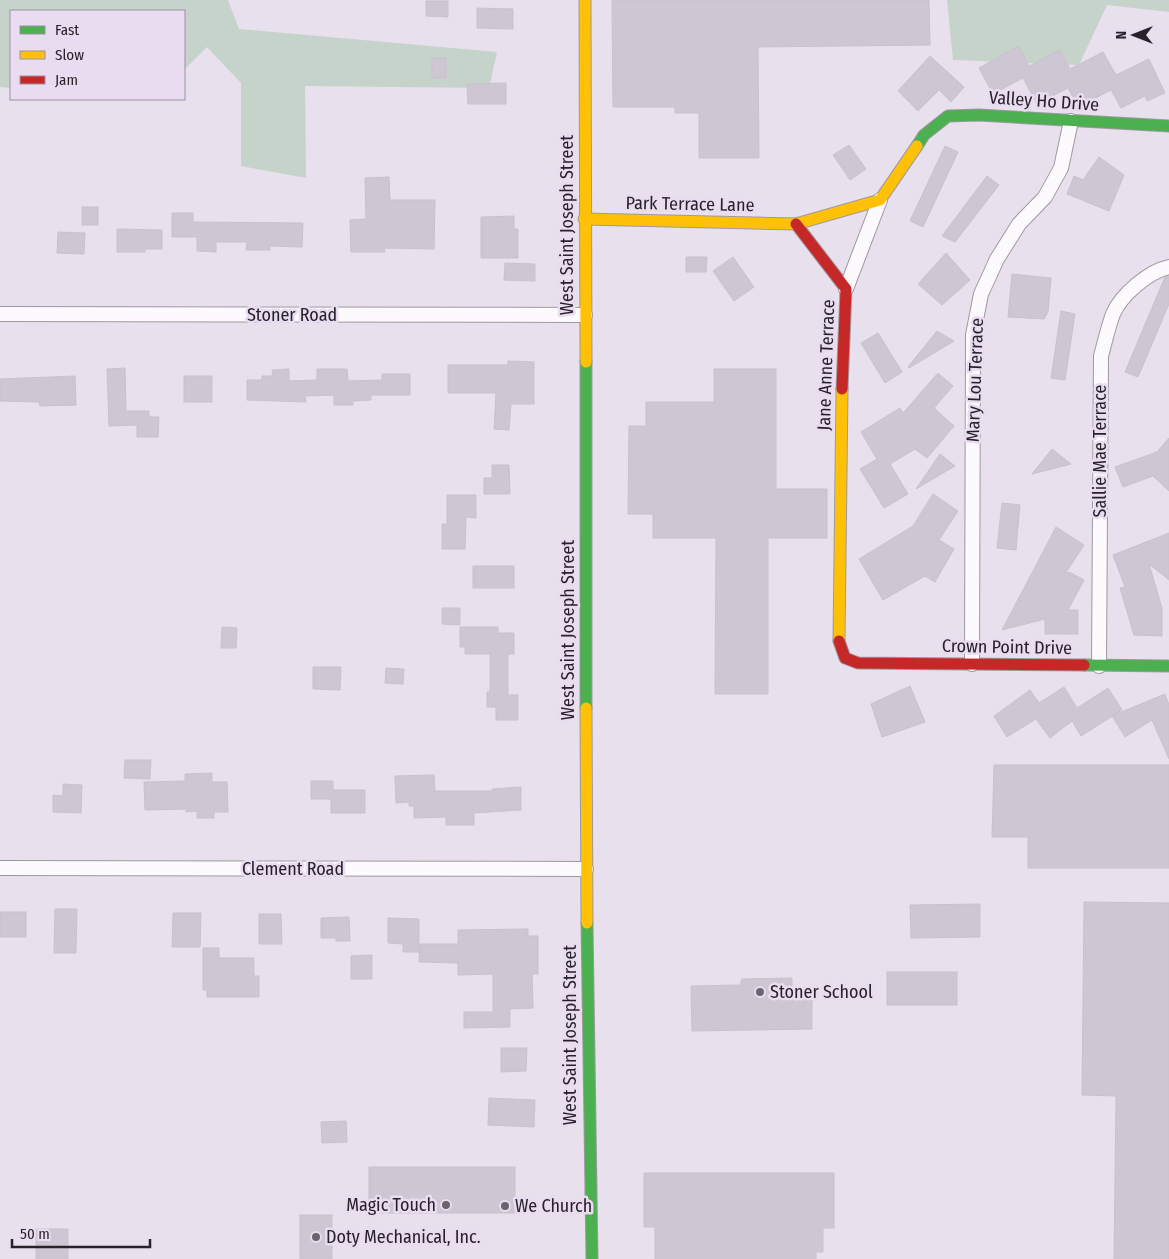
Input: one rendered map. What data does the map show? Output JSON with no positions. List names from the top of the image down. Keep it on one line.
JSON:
{"streets":{"street":["Valley Ho Drive","Park Terrace Lane","West Saint Joseph Street","Stoner Road","Jane Anne Terrace","Mary Lou Terrace","Sallie Mae Terrace","Crown Point Drive","Clement Road"]},"crossings":[["Valley Ho Drive","Mary Lou Terrace"],["Park Terrace Lane","West Saint Joseph Street"],["Park Terrace Lane","Jane Anne Terrace"],["West Saint Joseph Street","Stoner Road"],["West Saint Joseph Street","Clement Road"],["Jane Anne Terrace","Crown Point Drive"],["Mary Lou Terrace","Crown Point Drive"],["Sallie Mae Terrace","Crown Point Drive"]],"places":["Stoner School","Magic Touch","We Church","Doty Mechanical, Inc."],"legend":["Fast","Slow","Jam"],"scale_bar":"50 m","north":"left"}
